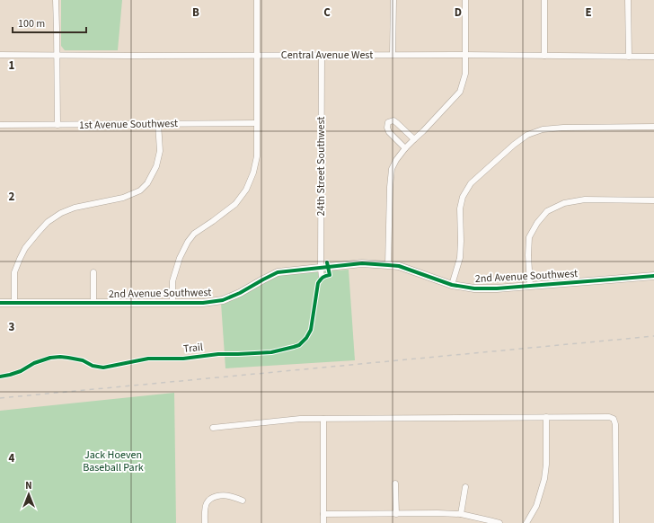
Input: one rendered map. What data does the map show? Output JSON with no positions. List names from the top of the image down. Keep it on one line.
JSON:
{"streets":{"street":["Central Avenue West","1st Avenue Southwest","24th Street Southwest","2nd Avenue Southwest"],"cycle path":["Trail"]},"crossings":[["Central Avenue West","24th Street Southwest"],["24th Street Southwest","2nd Avenue Southwest"]],"parks":["Jack Hoeven Baseball Park"],"scale_bar":"100 m","north":"top","grid":{"columns":["B","C","D","E"],"rows":["1","2","3","4"]}}
